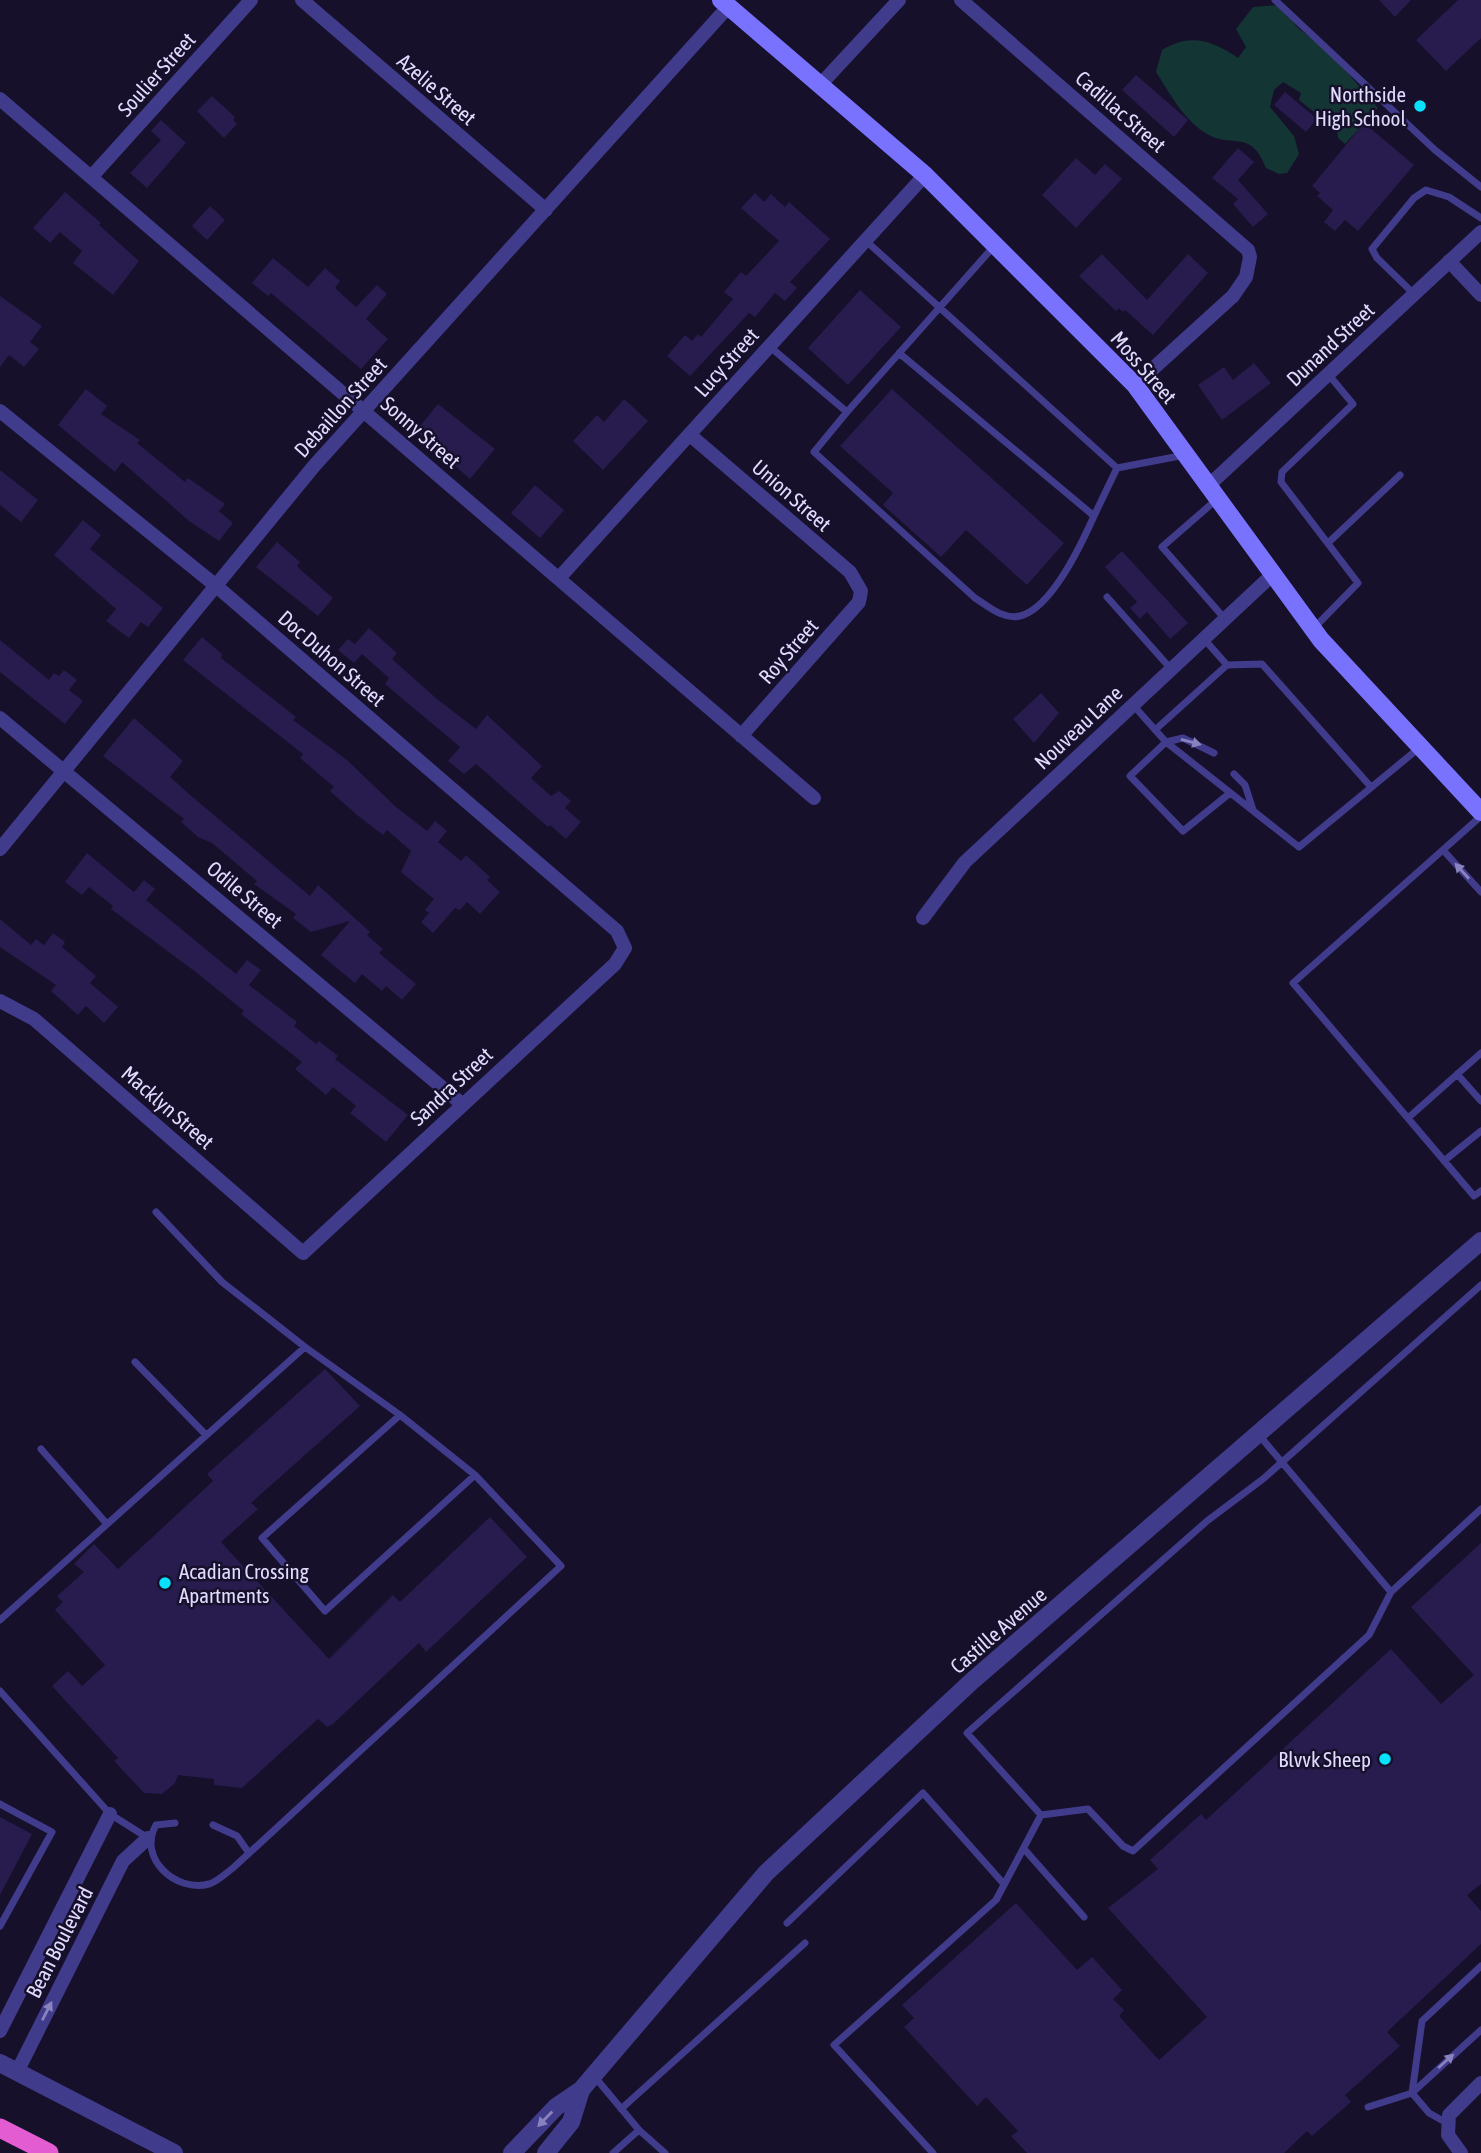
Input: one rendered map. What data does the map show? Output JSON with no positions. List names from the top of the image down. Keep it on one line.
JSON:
{"streets":{"main road":["Moss Street"],"street":["Soulier Street","Azelie Street","Cadillac Street","Dunand Street","Lucy Street","Debaillon Street","Sonny Street","Union Street","Roy Street","Doc Duhon Street","Nouveau Lane","Odile Street","Sandra Street","Macklyn Street","Castille Avenue","Bean Boulevard"]},"crossings":[["Soulier Street","Sonny Street"],["Azelie Street","Debaillon Street"],["Cadillac Street","Moss Street"],["Dunand Street","Moss Street"],["Lucy Street","Moss Street"],["Lucy Street","Sonny Street"],["Lucy Street","Union Street"],["Moss Street","Debaillon Street"],["Moss Street","Nouveau Lane"],["Debaillon Street","Sonny Street"],["Debaillon Street","Doc Duhon Street"],["Debaillon Street","Odile Street"],["Sonny Street","Roy Street"],["Union Street","Roy Street"],["Doc Duhon Street","Sandra Street"],["Odile Street","Sandra Street"],["Sandra Street","Macklyn Street"]],"places":["Northside High School","Acadian Crossing Apartments","Blvvk Sheep"]}
